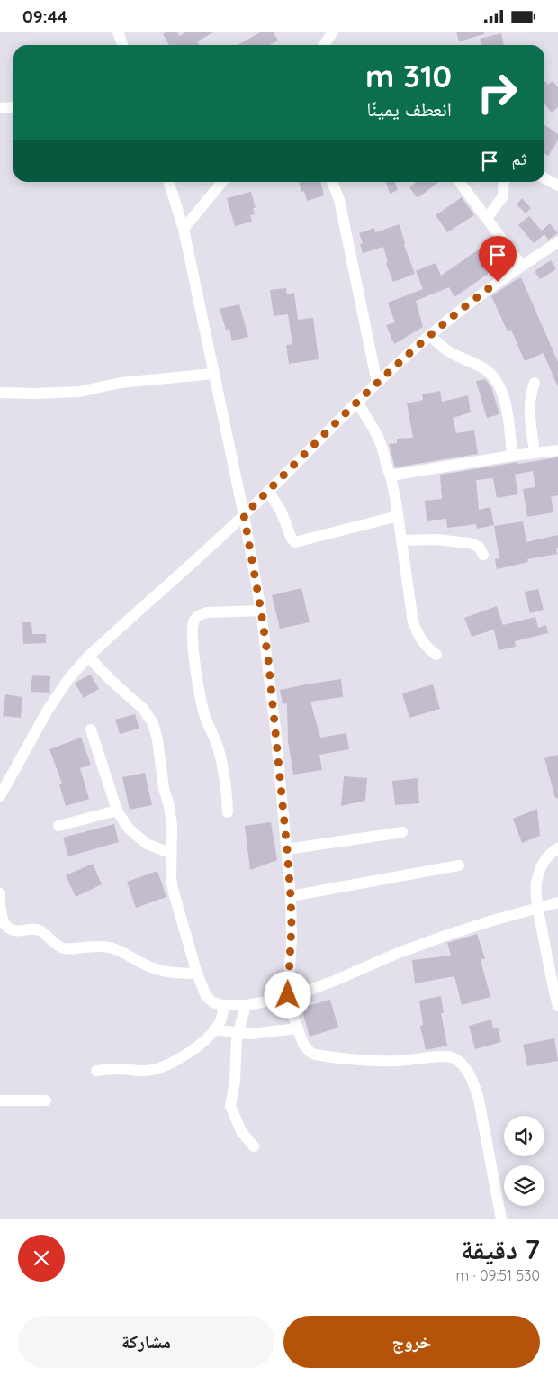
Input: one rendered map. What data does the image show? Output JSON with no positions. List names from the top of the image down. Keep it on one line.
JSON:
{"page":{"status":"09:44","turn":["310 m","انعطف يمينًا"],"then":"ثم","heading":["7 دقيقة","530 m · 09:51"],"buttons":["خروج","مشاركة"]}}
